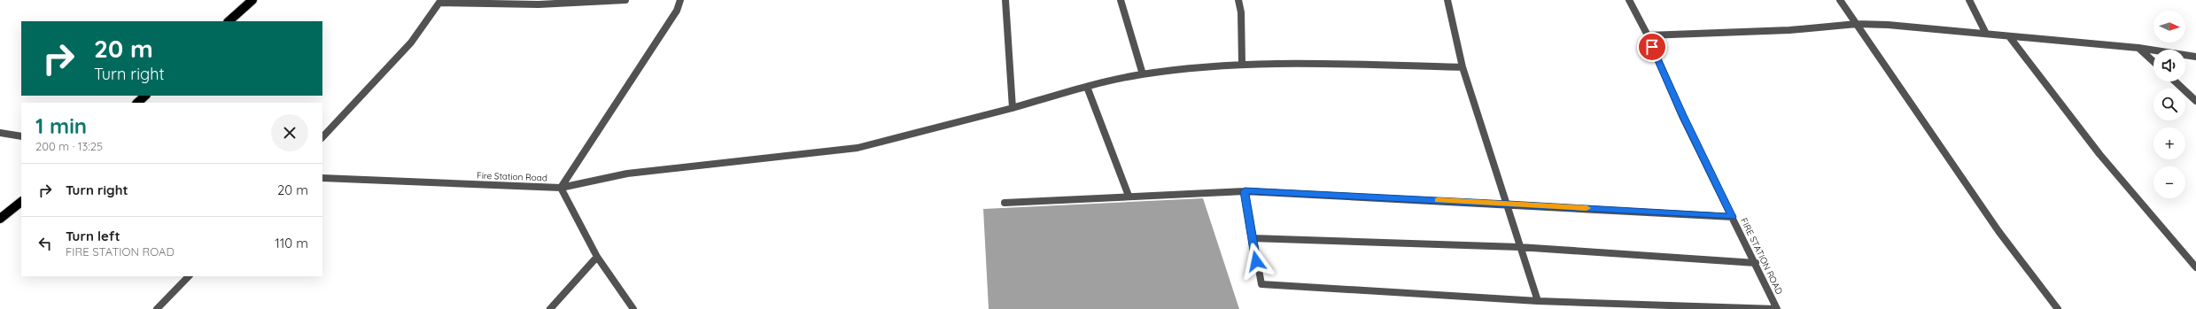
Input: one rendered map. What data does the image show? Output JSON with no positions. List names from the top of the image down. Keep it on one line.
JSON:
{"streets":{"street":["Fire Station Road","FIRE STATION ROAD"]},"north":"right","page":{"map_buttons":["+","−"],"turn":["20 m","Turn right"],"heading":["1 min","200 m · 13:25"],"list":[{"name":"Turn right","value":"20 m"},{"name":"Turn left","note":"FIRE STATION ROAD","value":"110 m"}]}}
